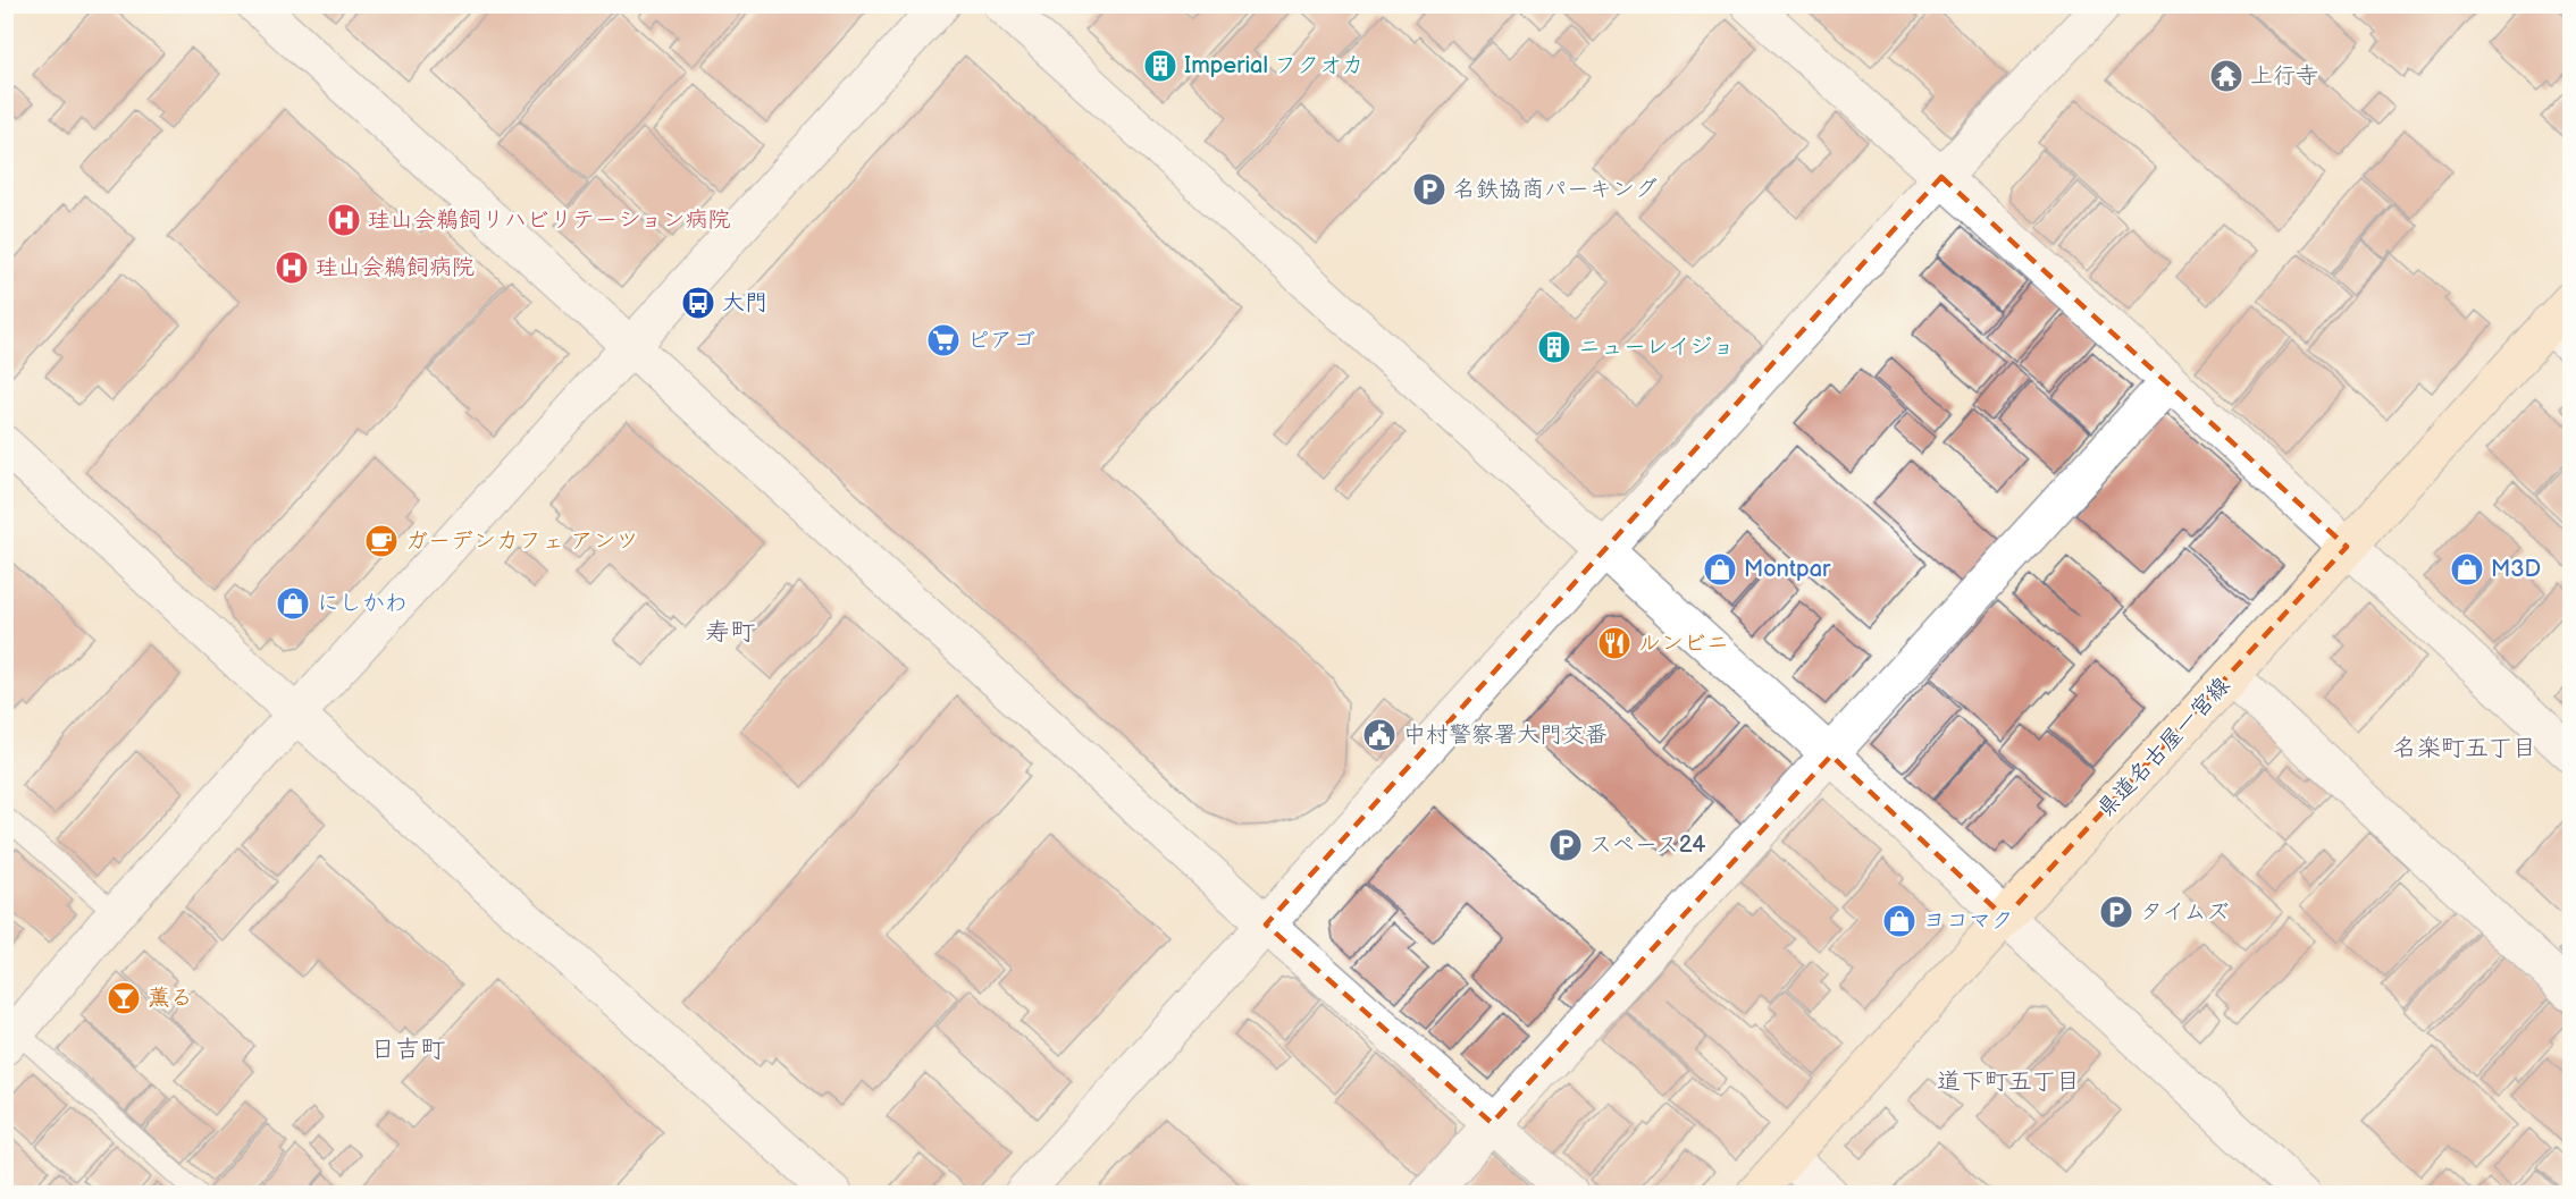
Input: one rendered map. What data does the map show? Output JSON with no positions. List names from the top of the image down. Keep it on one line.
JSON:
{"streets":{"main road":["県道名古屋一宮線"]},"districts":["寿町","名楽町五丁目","日吉町","道下町五丁目"],"places":{"building":["Imperial フクオカ","ニューレイジョ"],"temple":["上行寺"],"parking":["名鉄協商パーキング","スペース24","タイムズ"],"hospital":["珪山会鵜飼リハビリテーション病院","珪山会鵜飼病院"],"bus stop":["大門"],"supermarket":["ピアゴ"],"cafe":["ガーデンカフェ アンツ"],"shop":["Montpar","M3D","にしかわ","ヨコマク"],"restaurant":["ルンビニ"],"public building":["中村警察署大門交番"],"bar":["薫る"]}}
